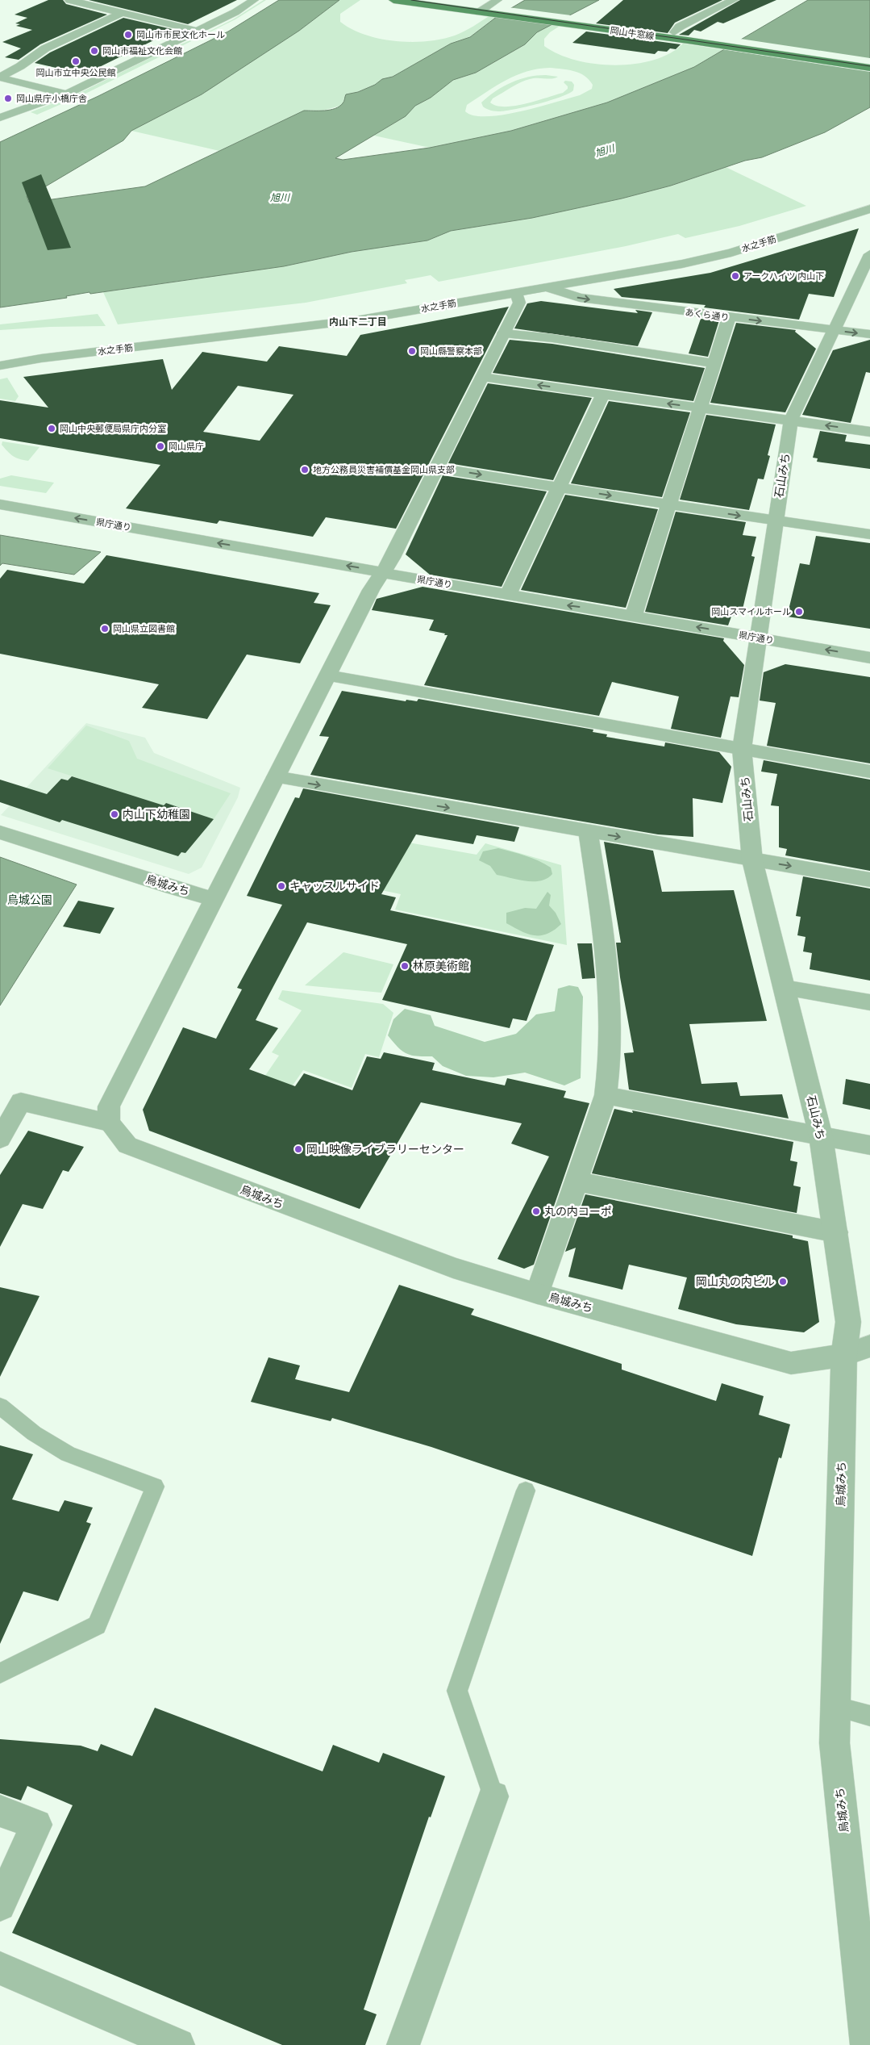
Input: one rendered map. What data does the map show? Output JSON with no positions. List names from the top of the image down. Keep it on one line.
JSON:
{"streets":{"main road":["岡山牛窓線"],"street":["水之手筋","あくら通り","石山みち","県庁通り","烏城みち"]},"crossings":[["水之手筋","あくら通り"],["あくら通り","石山みち"],["石山みち","県庁通り"],["石山みち","烏城みち"]],"districts":["内山下二丁目"],"water":["旭川"],"parks":["烏城公園"],"places":["岡山市市民文化ホール","岡山市福祉文化会館","岡山市立中央公民館","岡山県庁小橋庁舎","アークハイツ 内山下","岡山縣警察本部","岡山中央郵便局県庁内分室","岡山県庁","地方公務員災害補償基金岡山県支部","岡山スマイルホール","岡山県立図書館","内山下幼稚園","キャッスルサイド","林原美術館","岡山映像ライブラリーセンター","丸の内コーポ","岡山丸の内ビル"]}
